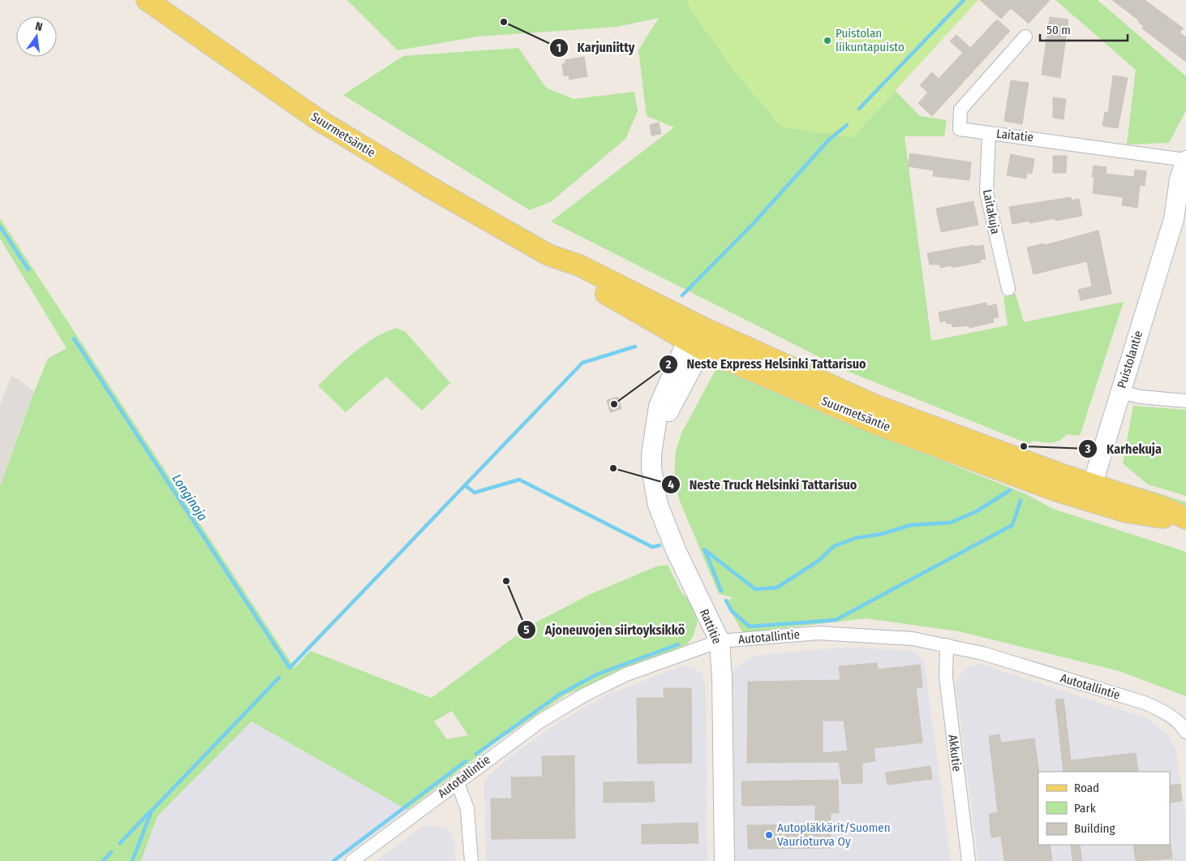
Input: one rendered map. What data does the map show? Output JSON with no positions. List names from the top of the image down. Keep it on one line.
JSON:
{"streets":{"main road":["Suurmetsäntie"],"street":["Laitatie","Laitakuja","Puistolantie","Rattitie","Autotallintie","Akkutie"]},"crossings":[["Suurmetsäntie","Puistolantie"],["Suurmetsäntie","Rattitie"],["Laitatie","Laitakuja"],["Laitatie","Puistolantie"],["Rattitie","Autotallintie"],["Autotallintie","Akkutie"]],"water":["Longinoja"],"places":["Karjuniitty","Puistolan liikuntapuisto","Neste Express Helsinki Tattarisuo","Karhekuja","Neste Truck Helsinki Tattarisuo","Ajoneuvojen siirtoyksikkö","Autopläkkärit/Suomen Vaurioturva Oy"],"legend":["Road","Park","Building"],"scale_bar":"50 m","north":"top"}
